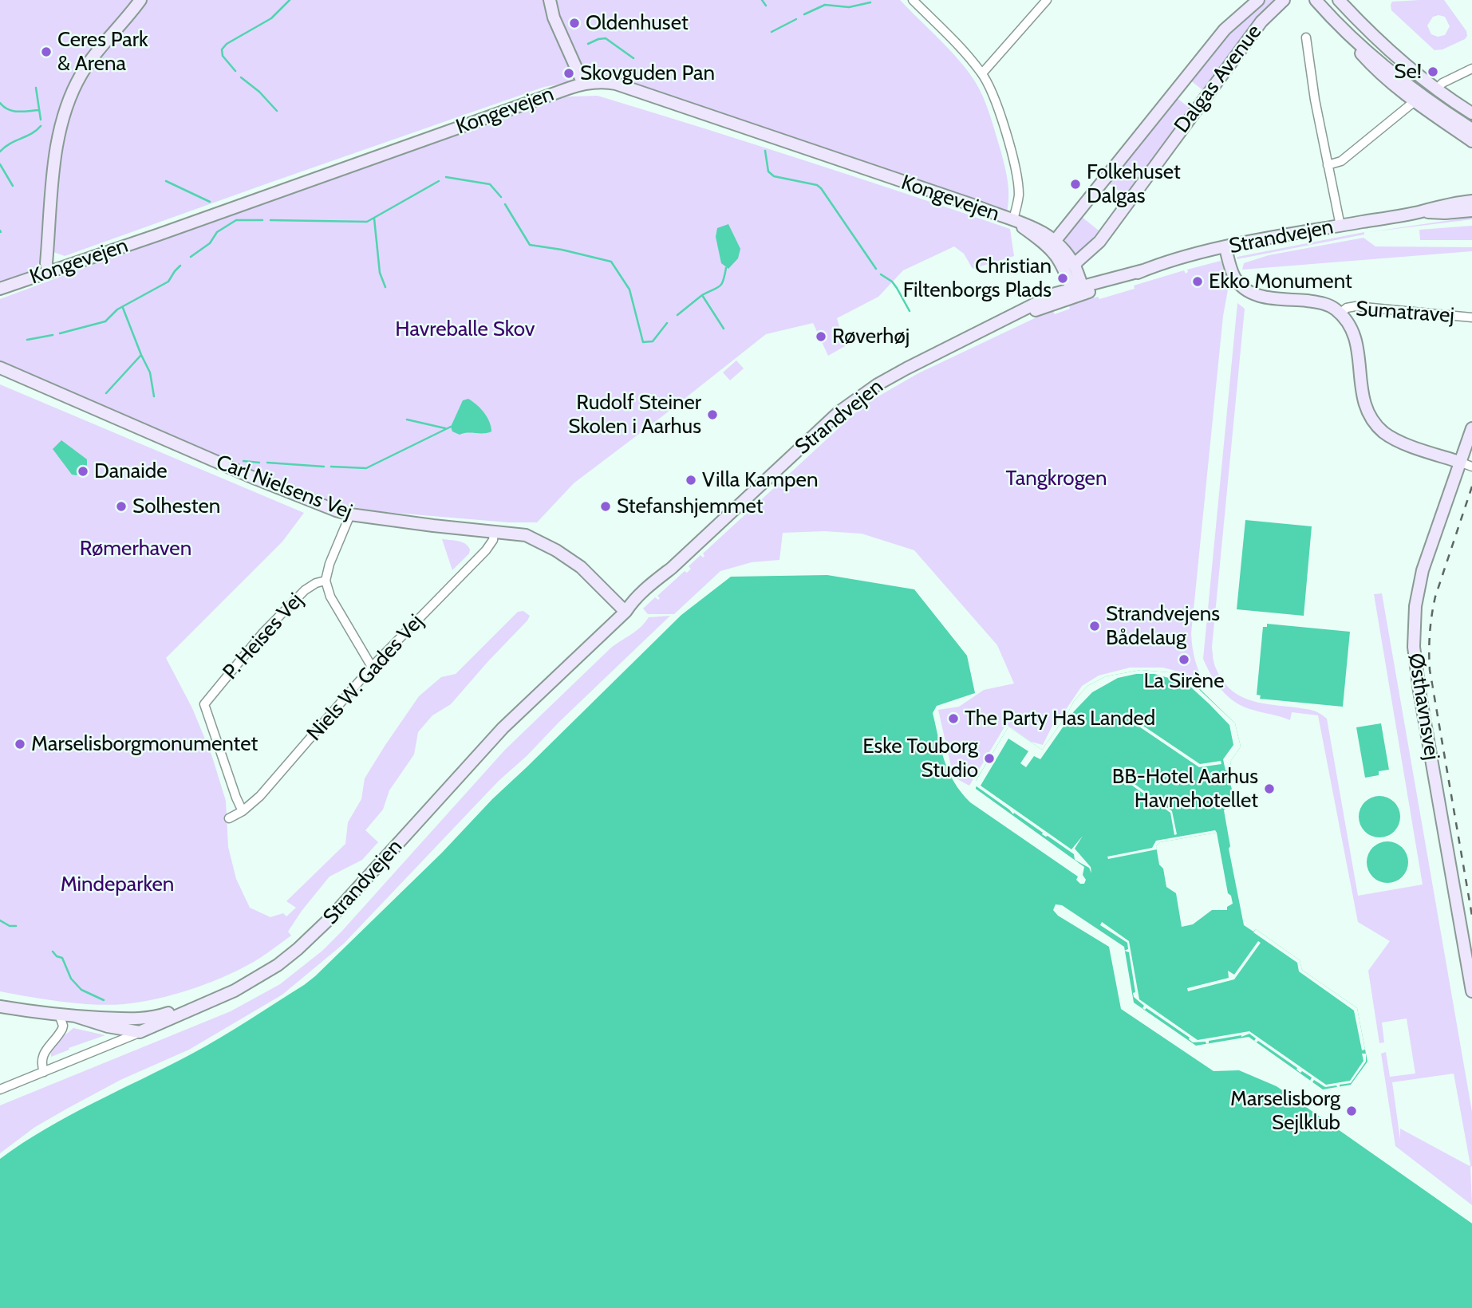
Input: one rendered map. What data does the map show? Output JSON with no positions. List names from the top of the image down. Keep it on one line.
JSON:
{"streets":{"street":["Dalgas Avenue","Kongevejen","Strandvejen","Sumatravej","Carl Nielsens Vej","P. Heises Vej","Niels W. Gades Vej","Østhavnsvej"]},"crossings":[["Strandvejen","Sumatravej"],["Strandvejen","Carl Nielsens Vej"],["Sumatravej","Østhavnsvej"],["Carl Nielsens Vej","P. Heises Vej"],["Carl Nielsens Vej","Niels W. Gades Vej"],["P. Heises Vej","Niels W. Gades Vej"]],"parks":["Havreballe Skov","Tangkrogen","Rømerhaven","Mindeparken"],"places":["Oldenhuset","Ceres Park & Arena","Se!","Skovguden Pan","Folkehuset Dalgas","Christian Filtenborgs Plads","Ekko Monument","Røverhøj","Rudolf Steiner Skolen i Aarhus","Danaide","Villa Kampen","Solhesten","Stefanshjemmet","Strandvejens Bådelaug","La Sirène","The Party Has Landed","Marselisborgmonumentet","Eske Touborg Studio","BB-Hotel Aarhus Havnehotellet","Marselisborg Sejlklub"]}
